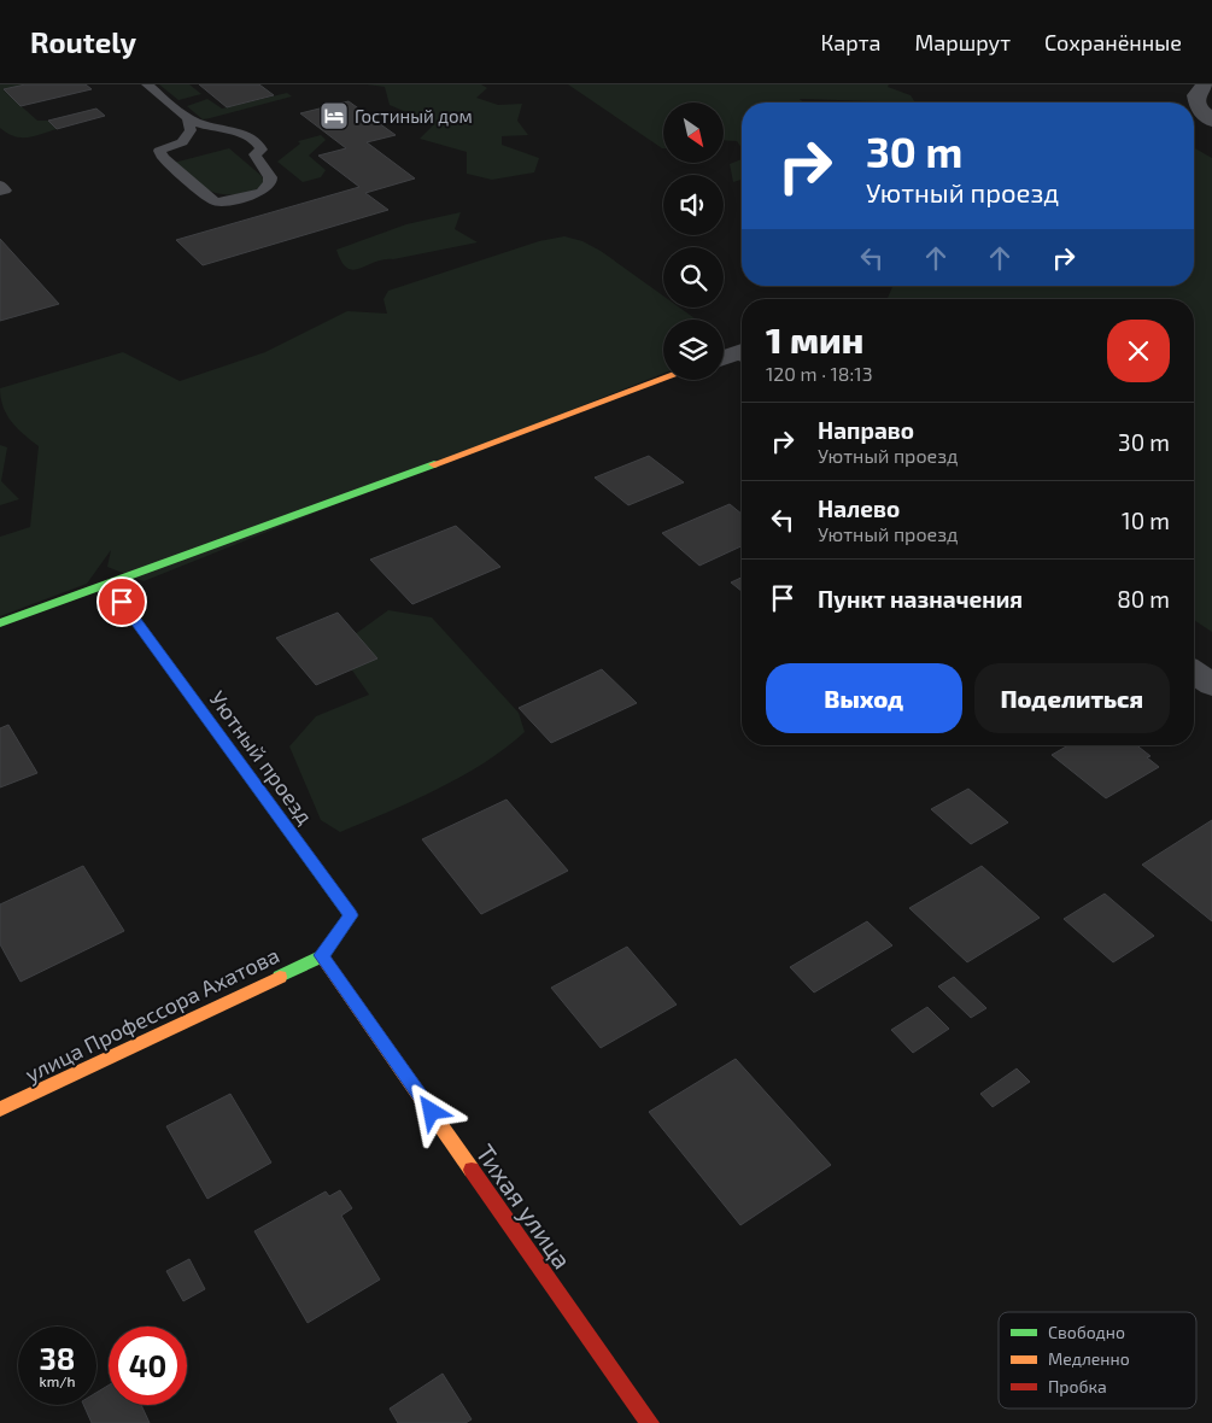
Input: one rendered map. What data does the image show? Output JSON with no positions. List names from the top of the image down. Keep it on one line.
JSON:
{"streets":{"street":["Уютный проезд","улица Профессора Ахатова","Тихая улица"]},"crossings":[["Уютный проезд","улица Профессора Ахатова"],["Уютный проезд","Тихая улица"],["улица Профессора Ахатова","Тихая улица"]],"places":{"hotel":["Гостиный дом"]},"legend":["Свободно","Медленно","Пробка"],"north":"bottom right","page":{"header":"Routely","nav":["Карта","Маршрут","Сохранённые"],"turn":["30 m","Уютный проезд"],"heading":["1 мин","120 m · 18:13"],"list":[{"name":"Направо","note":"Уютный проезд","value":"30 m"},{"name":"Налево","note":"Уютный проезд","value":"10 m"},{"name":"Пункт назначения","value":"80 m"}],"buttons":["Выход","Поделиться"],"speed":"38 km/h","limit":"40"}}
